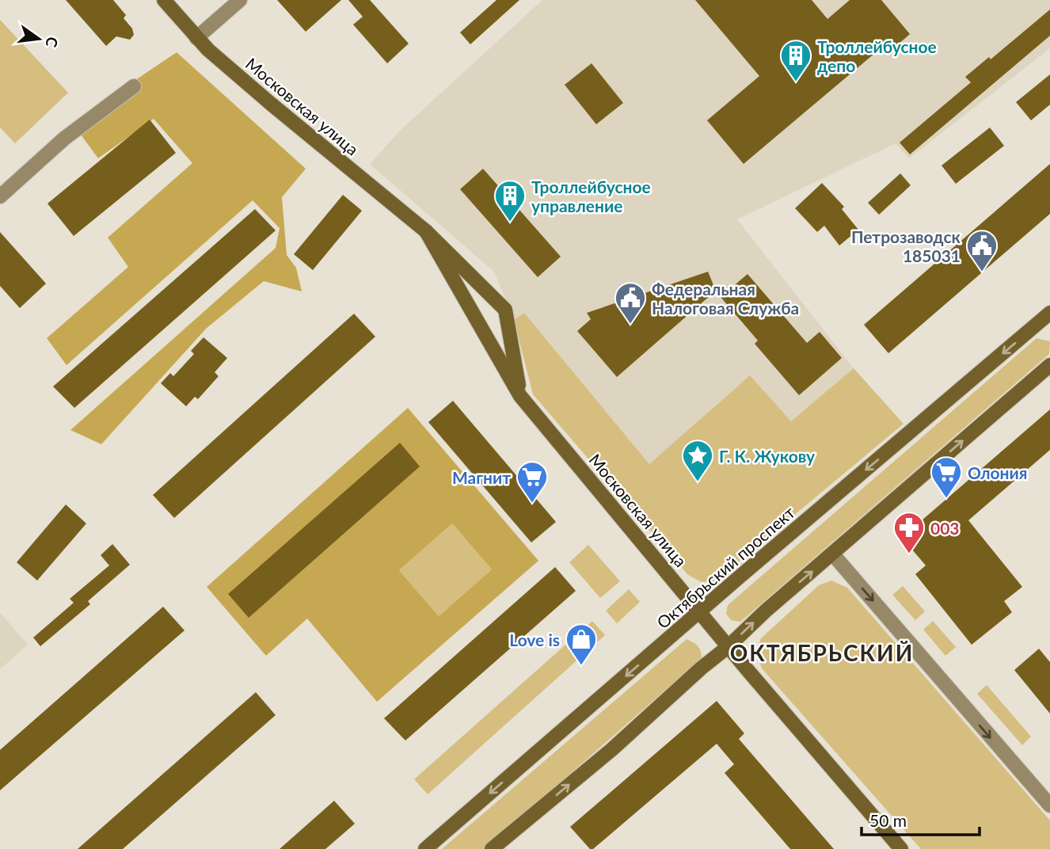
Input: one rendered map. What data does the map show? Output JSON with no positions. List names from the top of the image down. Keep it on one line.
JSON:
{"streets":{"main road":["Московская улица","Октябрьский проспект"]},"crossings":[["Московская улица","Октябрьский проспект"]],"districts":["ОКТЯБРЬСКИЙ"],"places":{"building":["Троллейбусное депо","Троллейбусное управление"],"public building":["Петрозаводск 185031","Федеральная Налоговая Служба"],"place":["Г. К. Жукову"],"supermarket":["Олония","Магнит"],"pharmacy":["003"],"shop":["Love is"]},"scale_bar":"50 m","north":"right"}
